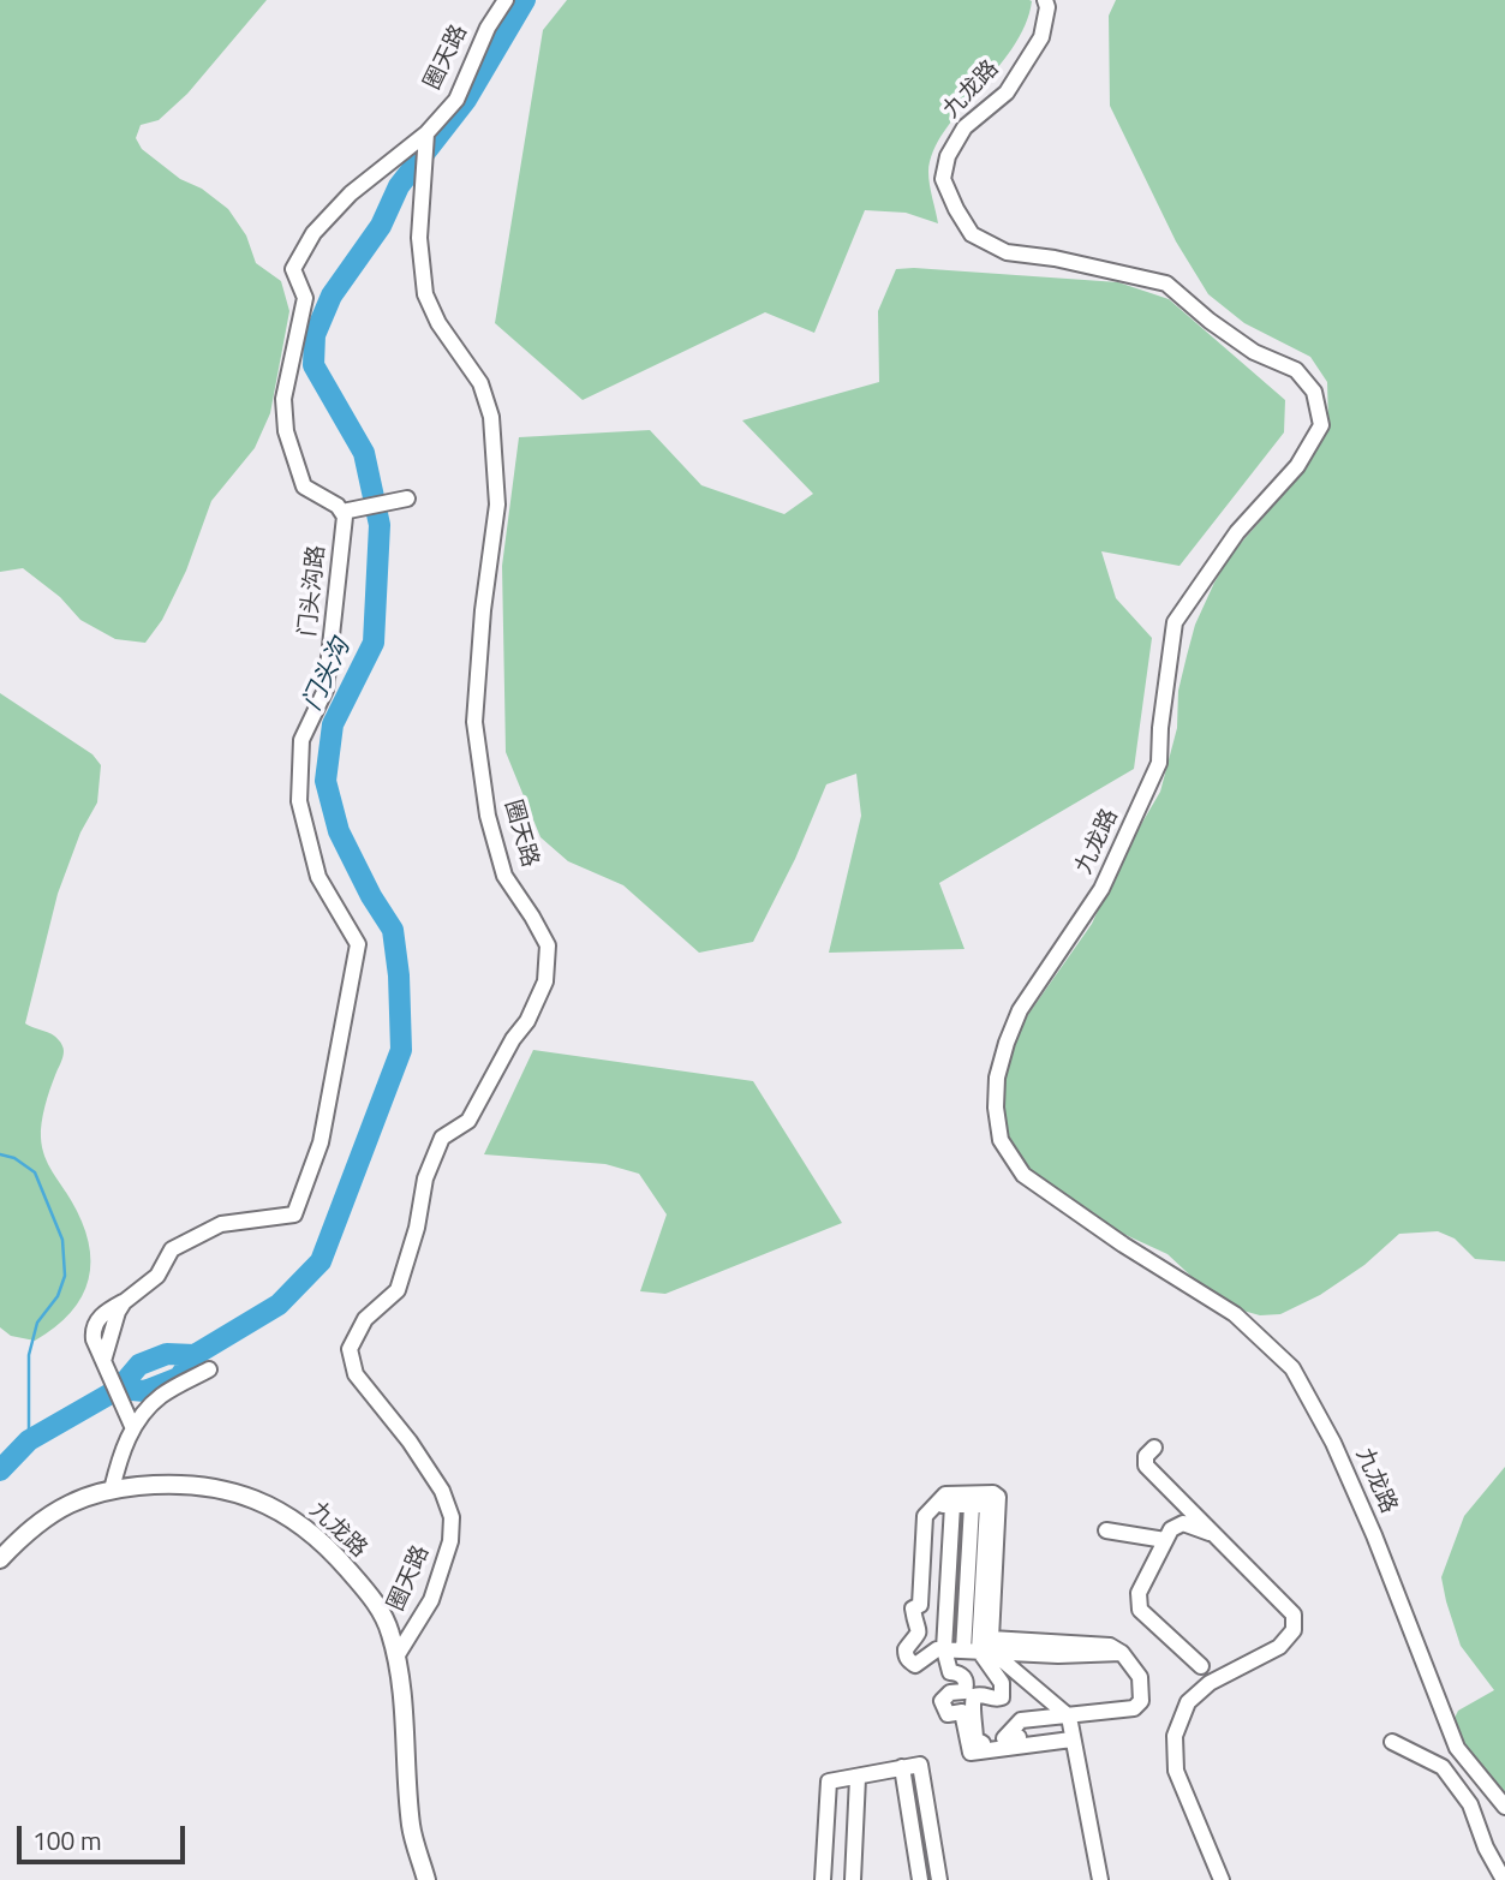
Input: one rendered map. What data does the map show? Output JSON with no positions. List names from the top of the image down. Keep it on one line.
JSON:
{"streets":{"main road":["九龙路"],"street":["圈天路","门头沟路"]},"crossings":[["圈天路","九龙路"]],"water":["门头沟"],"scale_bar":"100 m"}
